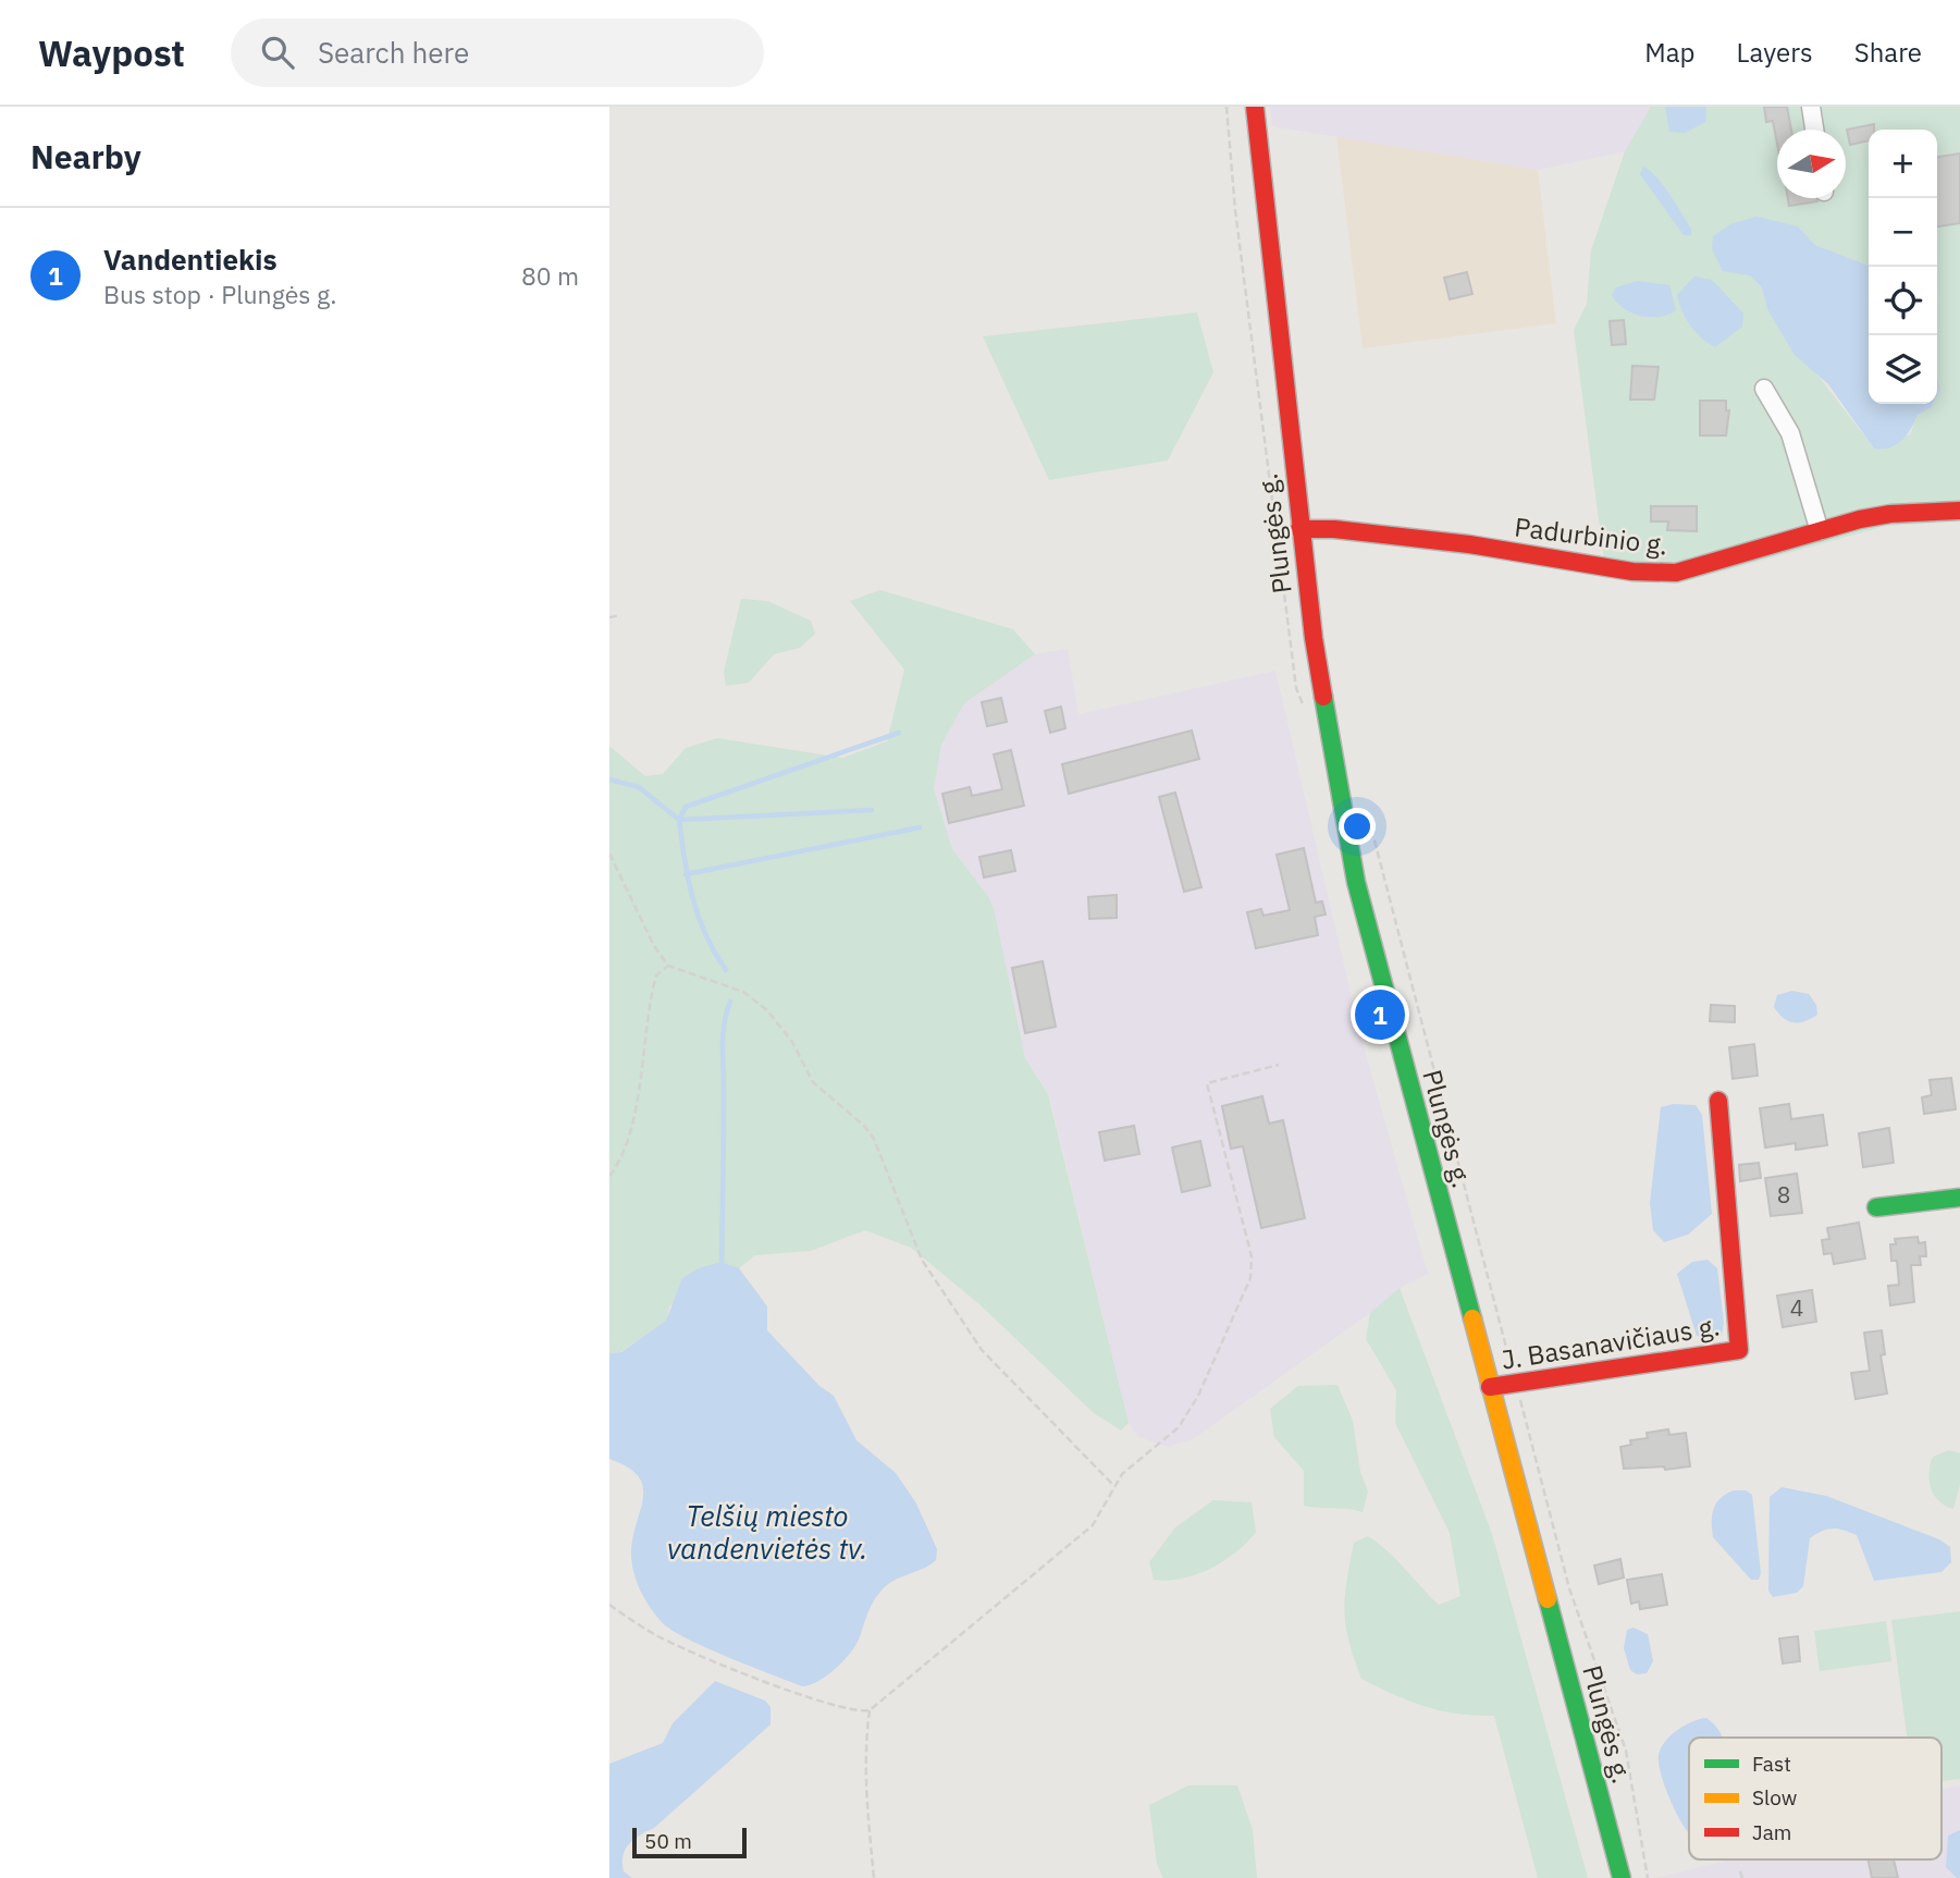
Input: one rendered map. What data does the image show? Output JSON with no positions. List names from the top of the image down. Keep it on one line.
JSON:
{"streets":{"main road":["Plungės g.","Padurbinio g.","J. Basanavičiaus g."]},"crossings":[["Plungės g.","Padurbinio g."],["Plungės g.","J. Basanavičiaus g."]],"water":["Telšių miesto vandenvietės tv."],"house_numbers":["8","4"],"legend":["Fast","Slow","Jam"],"scale_bar":"50 m","north":"right","page":{"header":"Waypost","search":"Search here","nav":["Map","Layers","Share"],"heading":"Nearby","map_buttons":["+","−"],"list":[{"mark":"1","name":"Vandentiekis","note":"Bus stop · Plungės g.","value":"80 m"}],"pins":"1","scale":"50 m"}}
